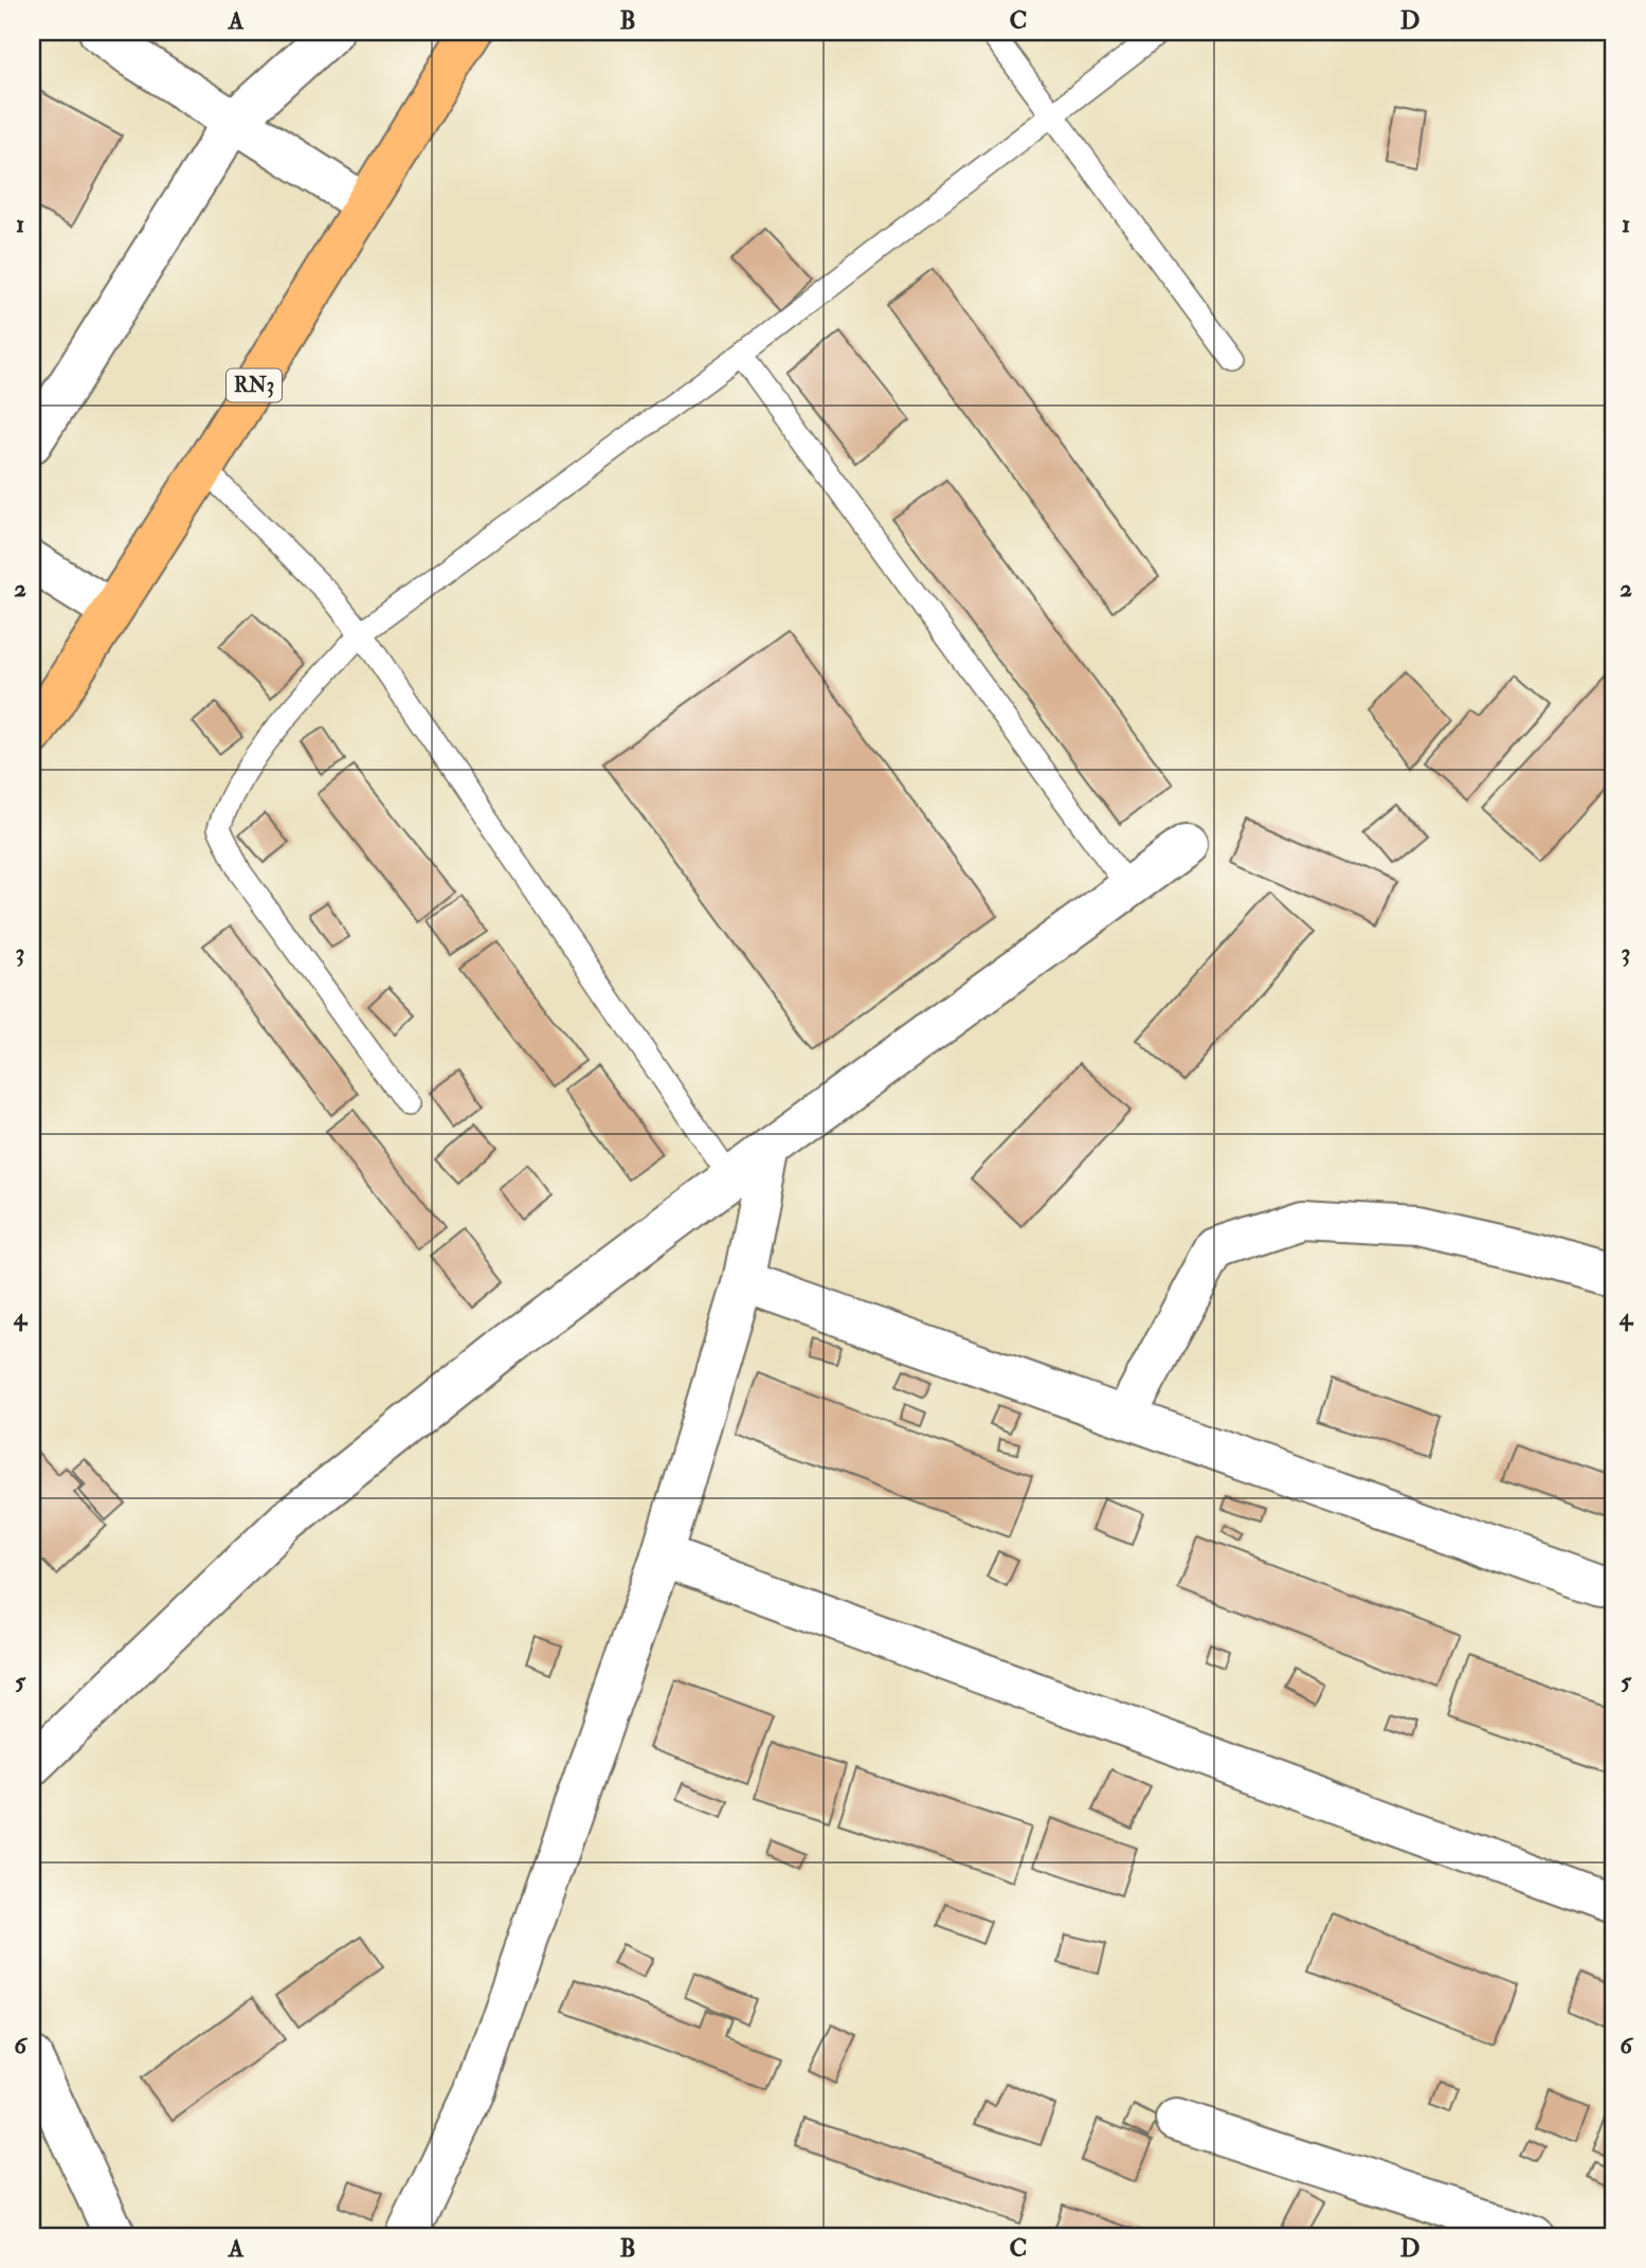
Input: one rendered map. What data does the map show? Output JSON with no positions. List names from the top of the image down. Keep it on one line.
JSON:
{"streets":{"highway":["RN3"]},"grid":{"columns":["A","B","C","D"],"rows":["1","2","3","4","5","6"]}}
